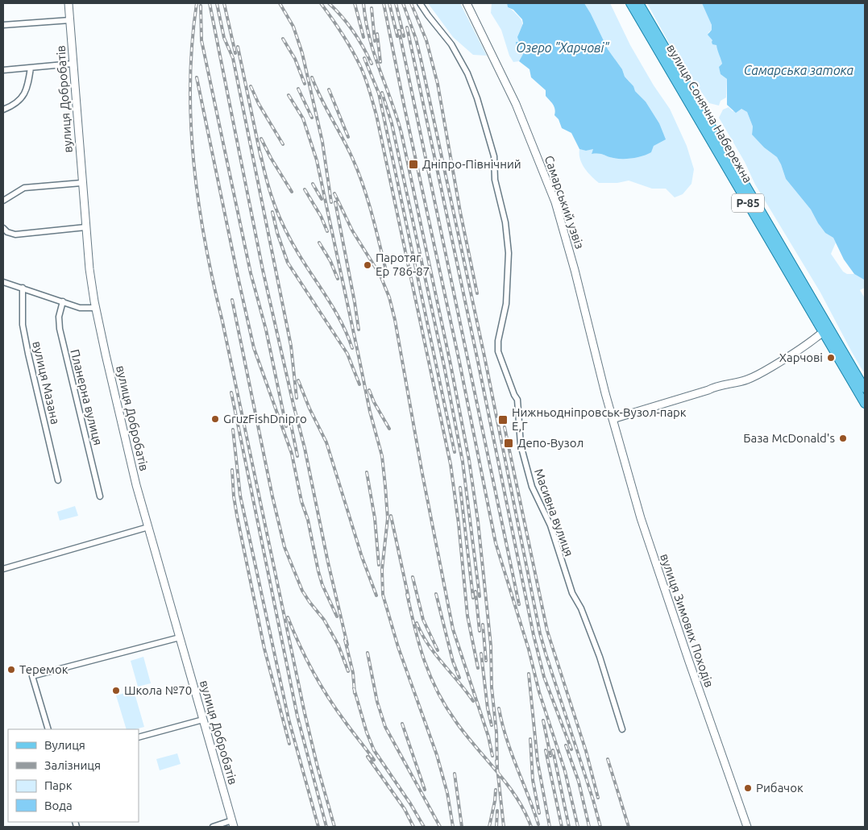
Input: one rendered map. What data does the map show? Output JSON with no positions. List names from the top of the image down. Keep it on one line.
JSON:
{"streets":{"main road":["вулиця Сонячна Набережна","Р-85"],"street":["вулиця Добробатів","Самарський узвіз","вулиця Мазана","Планерна вулиця","Масивна вулиця","вулиця Зимових Походів"]},"crossings":[["Самарський узвіз","вулиця Зимових Походів"]],"water":["Озеро \"Харчові\"","Самарська затока"],"places":{"transit":["Дніпро-Північний","Нижньодніпровськ-Вузол-парк Е,Г","Депо-Вузол"],"other":["Паротяг Ер 786-87","Харчові","GruzFishDnipro","База McDonald's","Теремок","Школа №70","Рибачок"]},"legend":["Вулиця","Залізниця","Парк","Вода"]}
